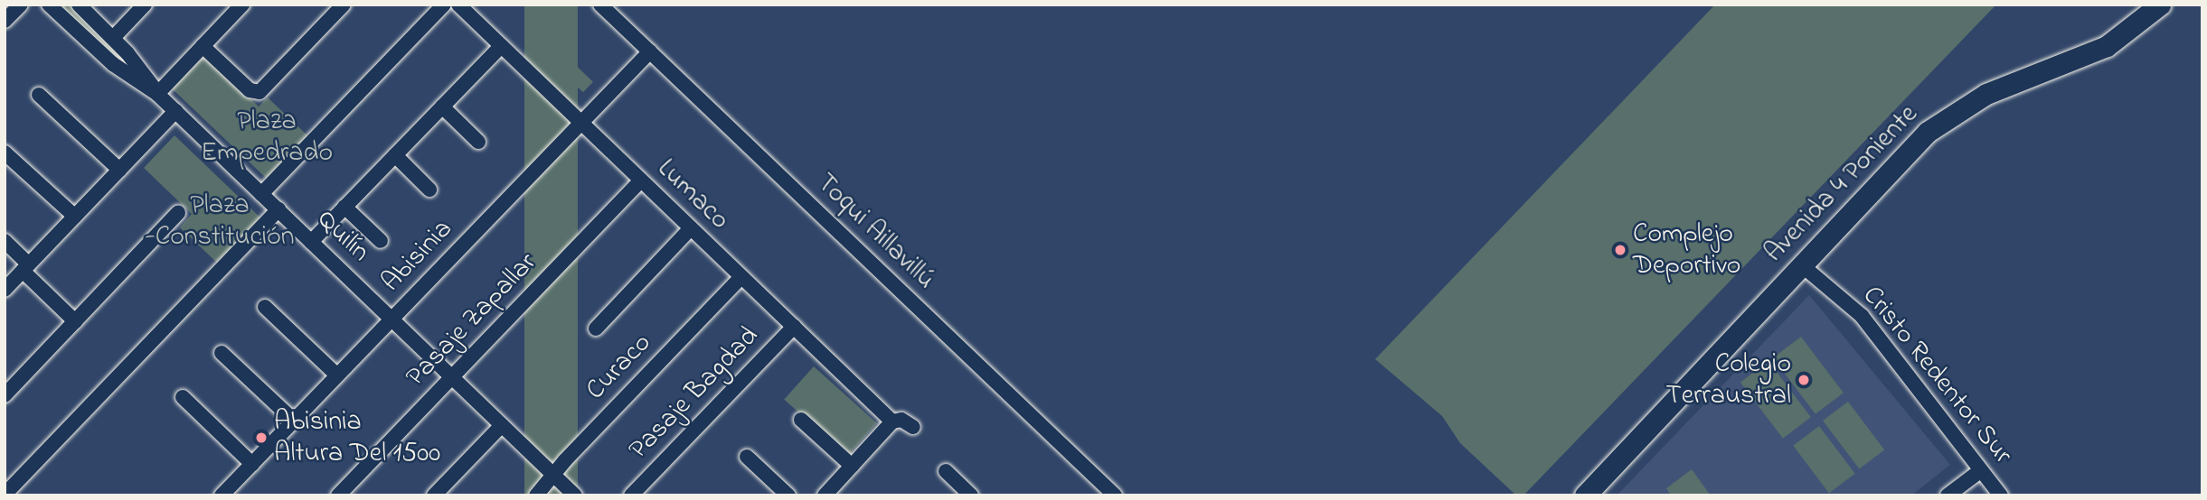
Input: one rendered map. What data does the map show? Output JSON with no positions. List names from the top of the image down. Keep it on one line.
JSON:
{"streets":{"street":["Avenida 4 Poniente","Lumaco","Toqui Aillavillú","Quilín","Abisinia","Pasaje Zapallar","Curaco","Cristo Redentor Sur","Pasaje Bagdad"]},"crossings":[["Avenida 4 Poniente","Cristo Redentor Sur"],["Lumaco","Abisinia"],["Lumaco","Pasaje Zapallar"],["Lumaco","Curaco"],["Lumaco","Pasaje Bagdad"],["Toqui Aillavillú","Abisinia"],["Quilín","Abisinia"],["Quilín","Pasaje Zapallar"],["Quilín","Curaco"]],"parks":["Plaza Empedrado","Plaza -Constitución"],"places":["Complejo Deportivo","Colegio Terraustral","Abisinia Altura Del 1500"]}
